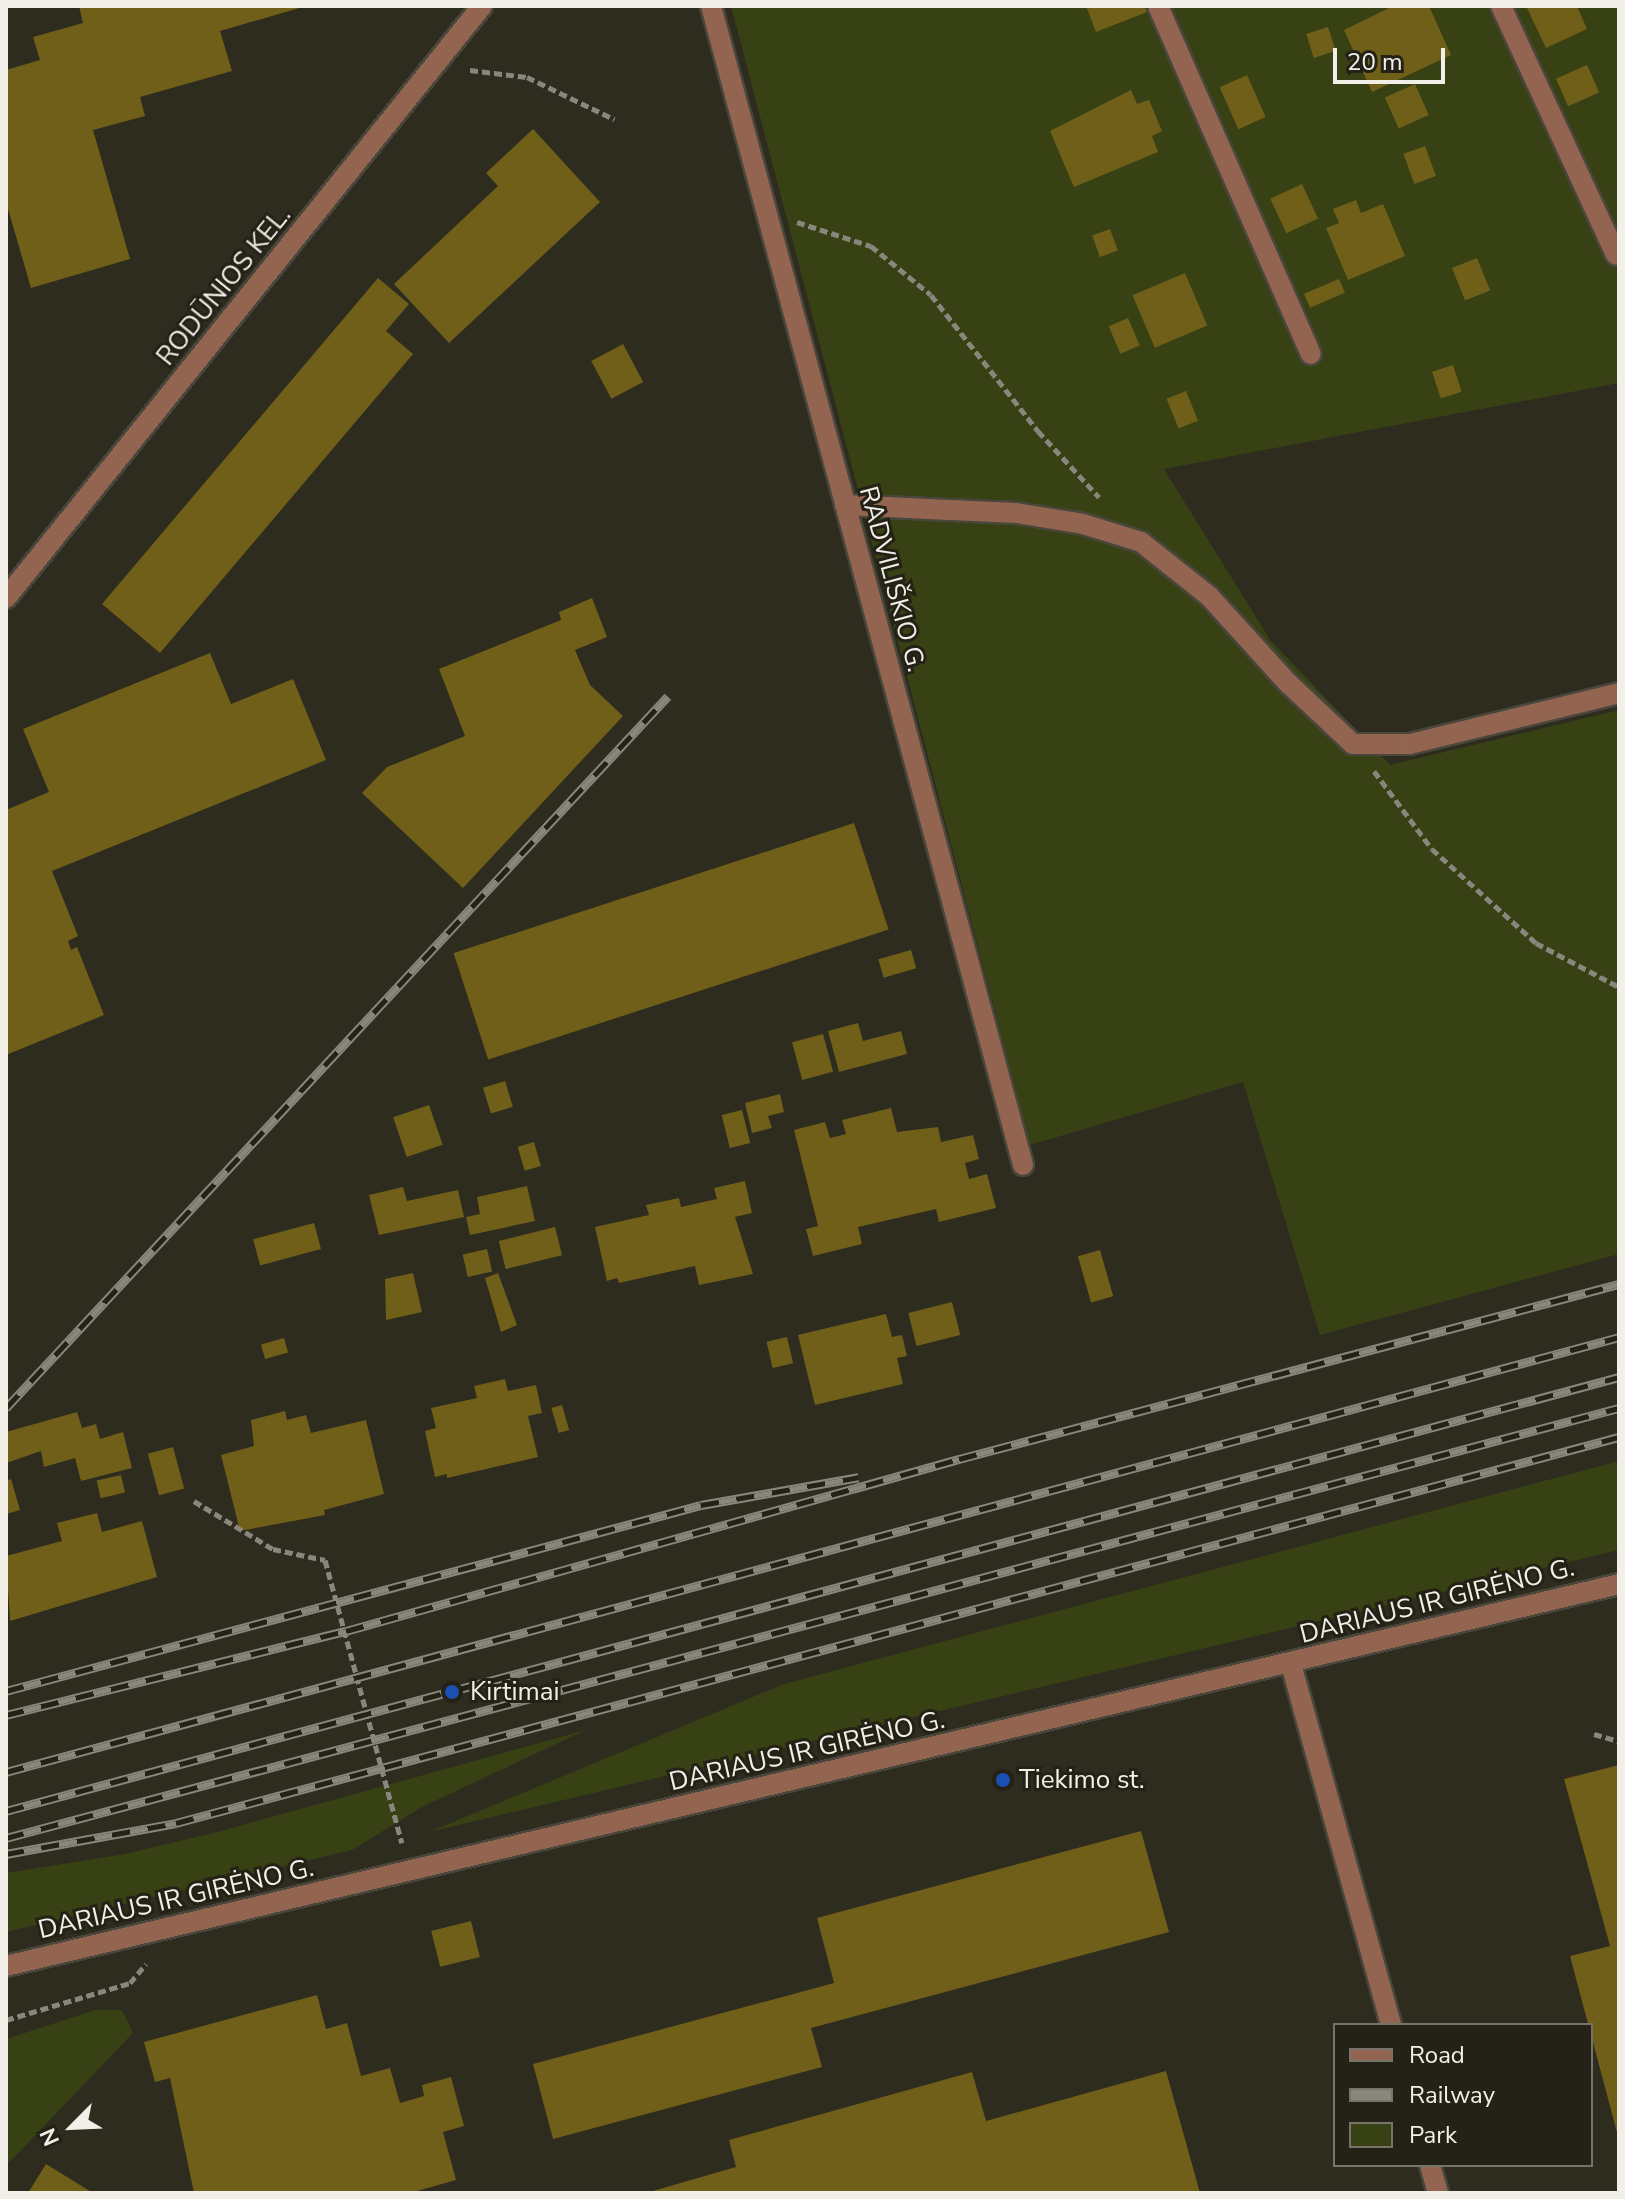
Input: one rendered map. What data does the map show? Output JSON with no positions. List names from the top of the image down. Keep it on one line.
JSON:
{"streets":{"street":["RODŪNIOS KEL.","RADVILIŠKIO G.","DARIAUS IR GIRĖNO G."]},"places":["Kirtimai","Tiekimo st."],"legend":["Road","Railway","Park"],"scale_bar":"20 m","north":"bottom left"}
